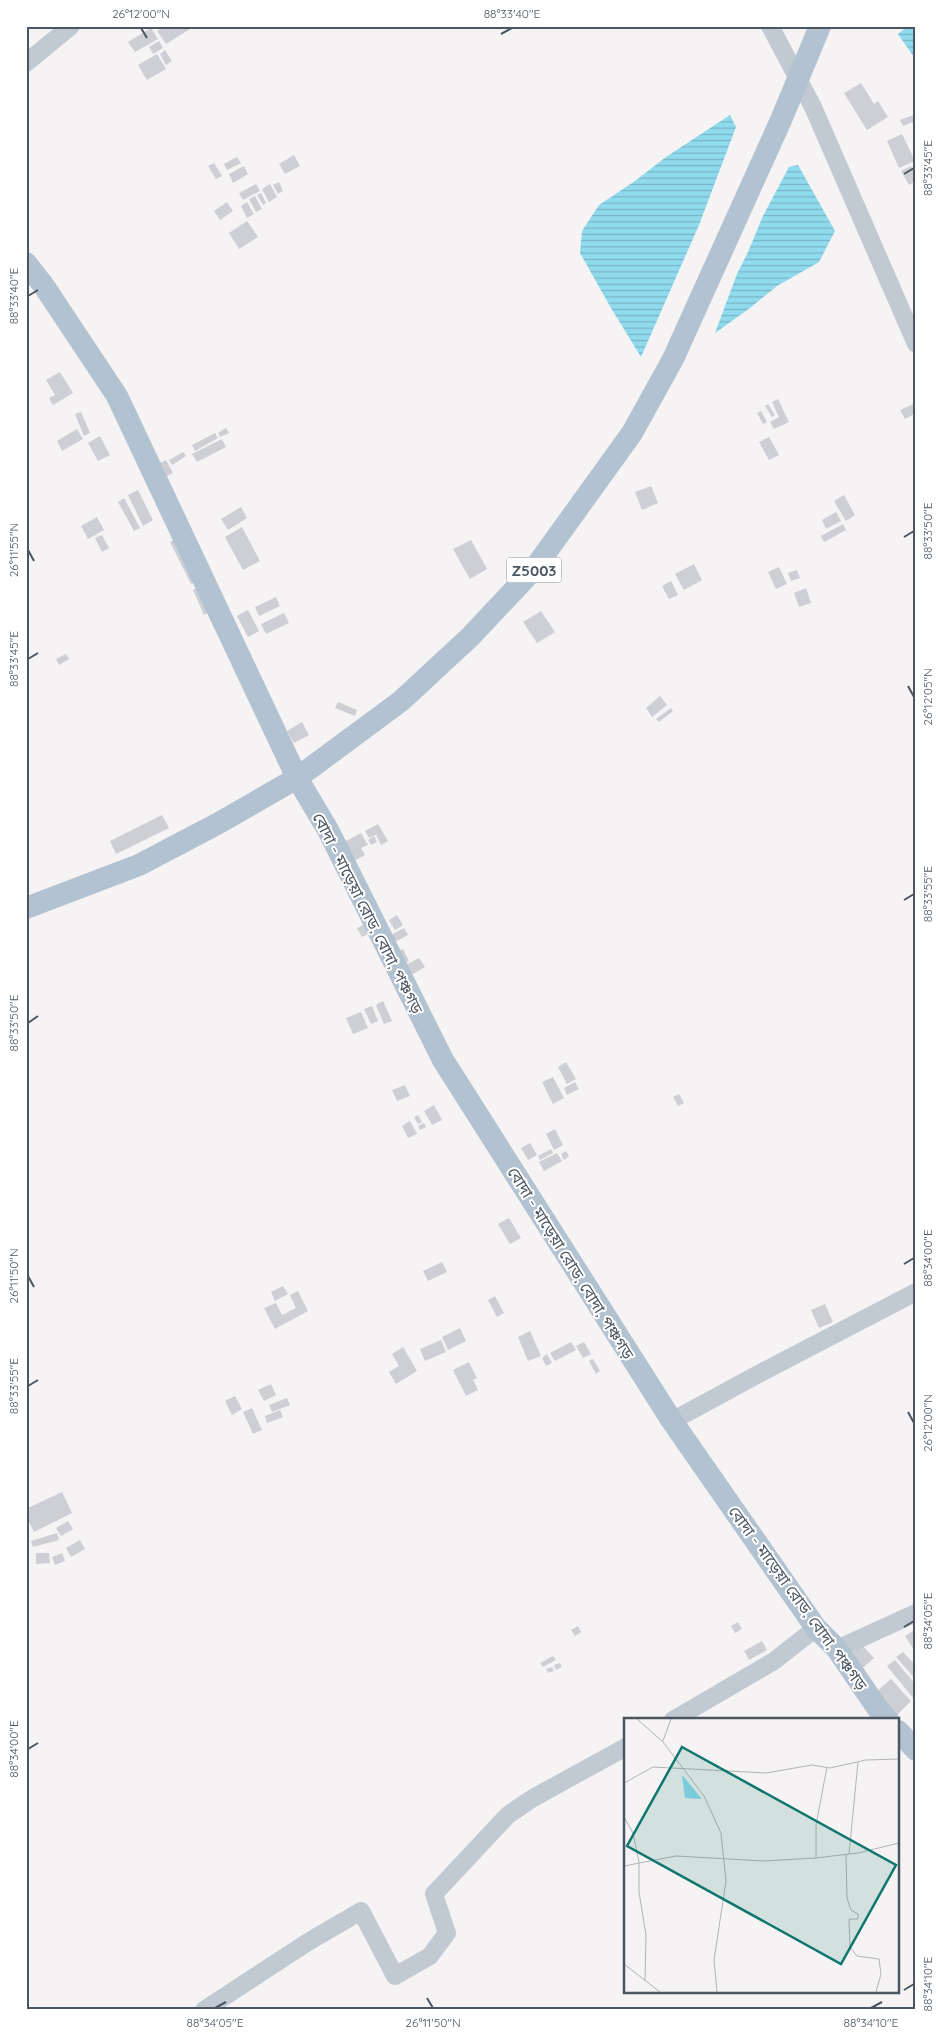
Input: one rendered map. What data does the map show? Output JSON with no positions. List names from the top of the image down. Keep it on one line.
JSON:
{"streets":{"main road":["Z5003","বোদা - মাড়েয়া রোড, বোদা, পঞ্চগড়"]},"crossings":[["Z5003","বোদা - মাড়েয়া রোড, বোদা, পঞ্চগড়"]],"coordinates":["26°12'00\"N","88°33'40\"E","88°33'45\"E","88°33'50\"E","26°11'55\"N","26°12'05\"N","88°33'55\"E","88°34'00\"E","26°11'50\"N","88°34'05\"E","88°34'10\"E"]}
